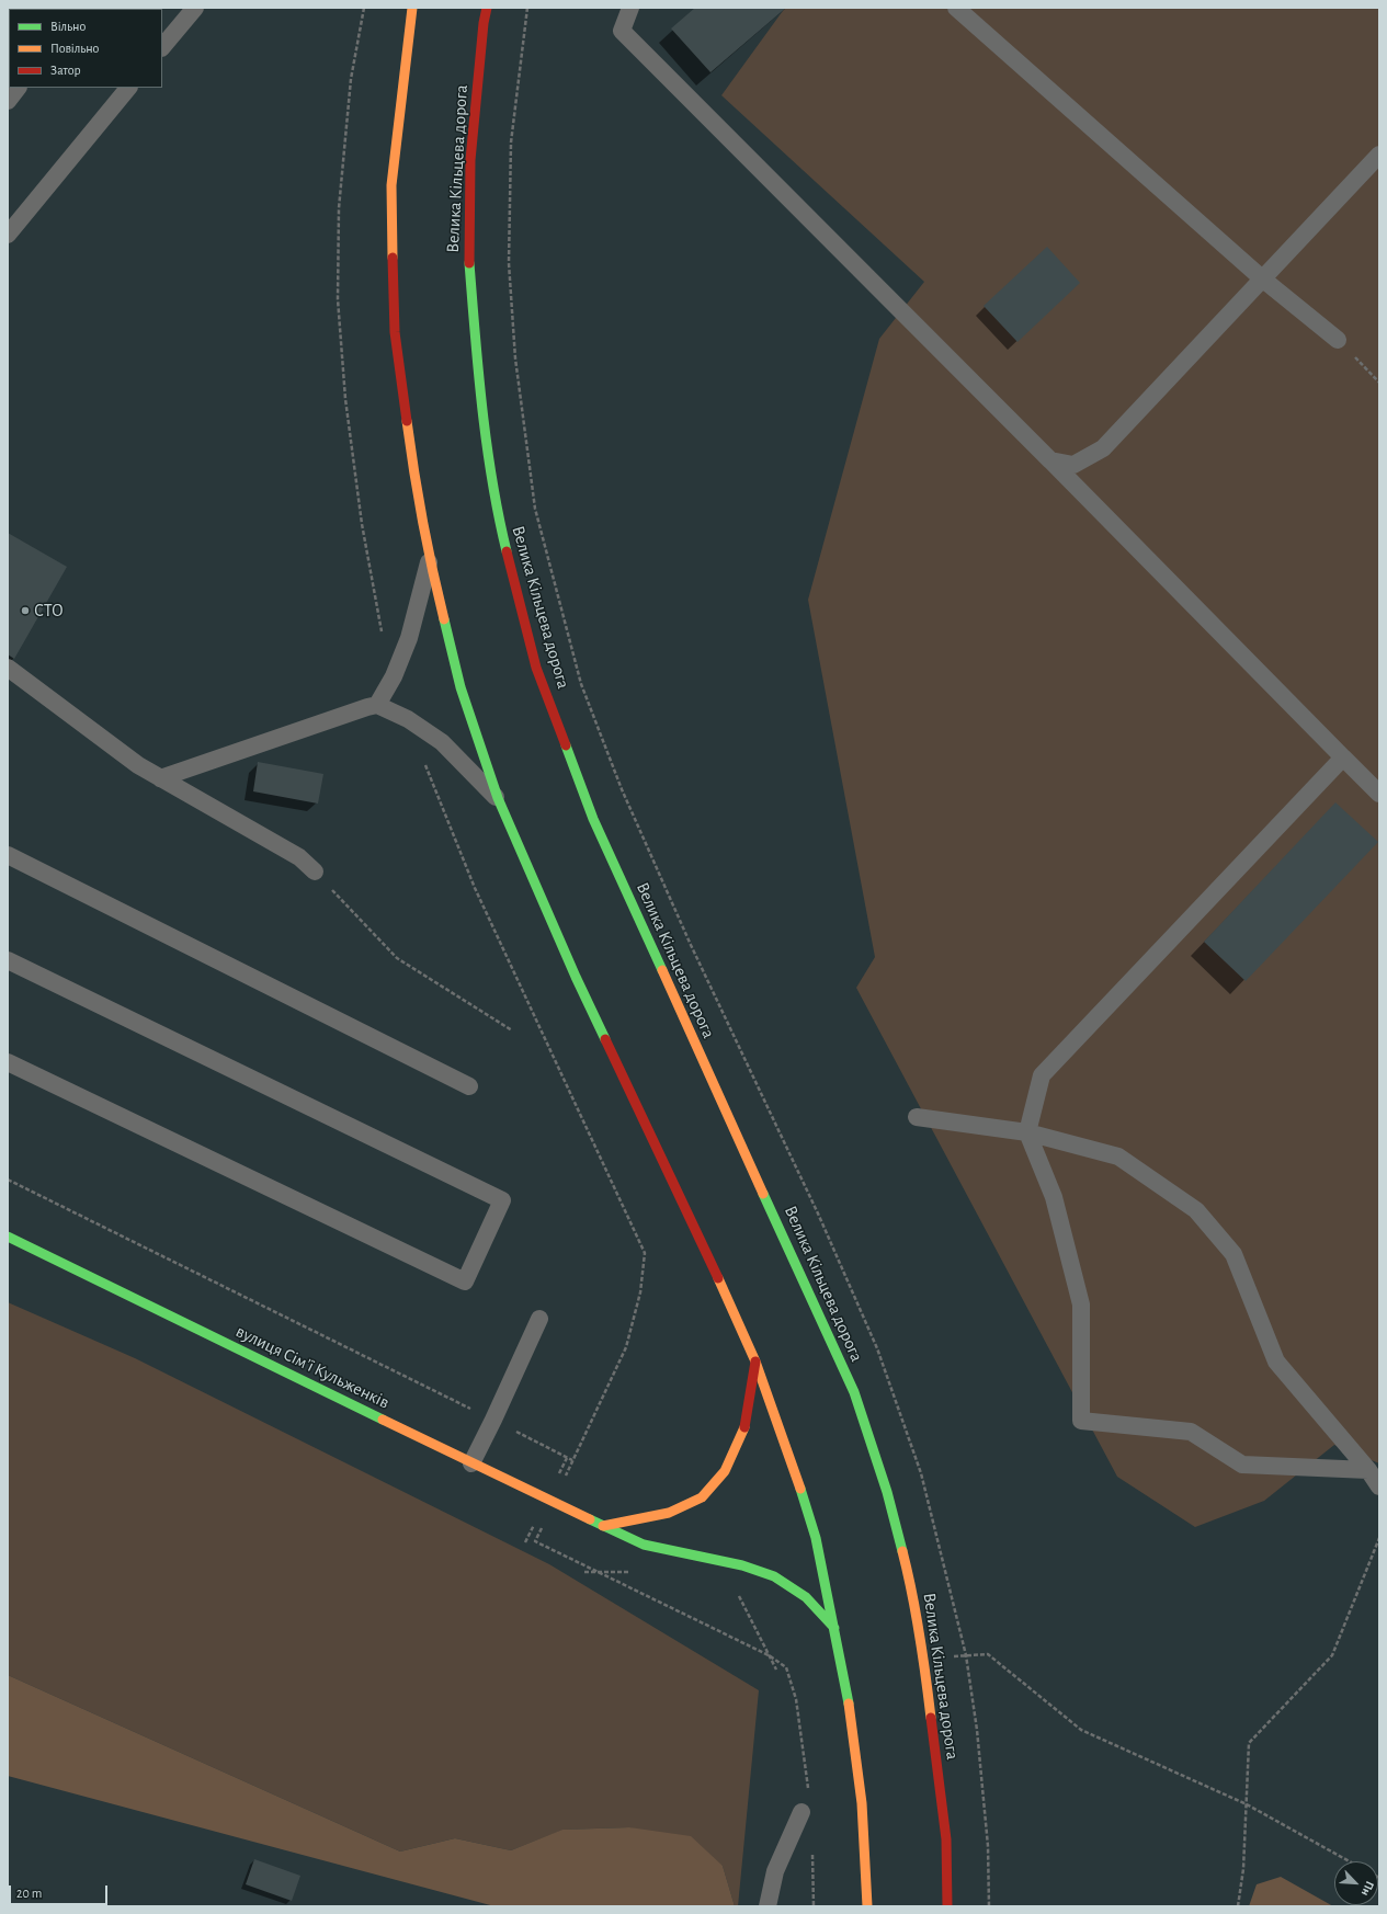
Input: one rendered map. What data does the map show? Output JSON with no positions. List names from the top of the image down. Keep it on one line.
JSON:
{"streets":{"main road":["Велика Кільцева дорога","вулиця Сімʼї Кульженків"]},"places":["СТО"],"legend":["Вільно","Повільно","Затор"],"scale_bar":"20 m","north":"bottom right"}
